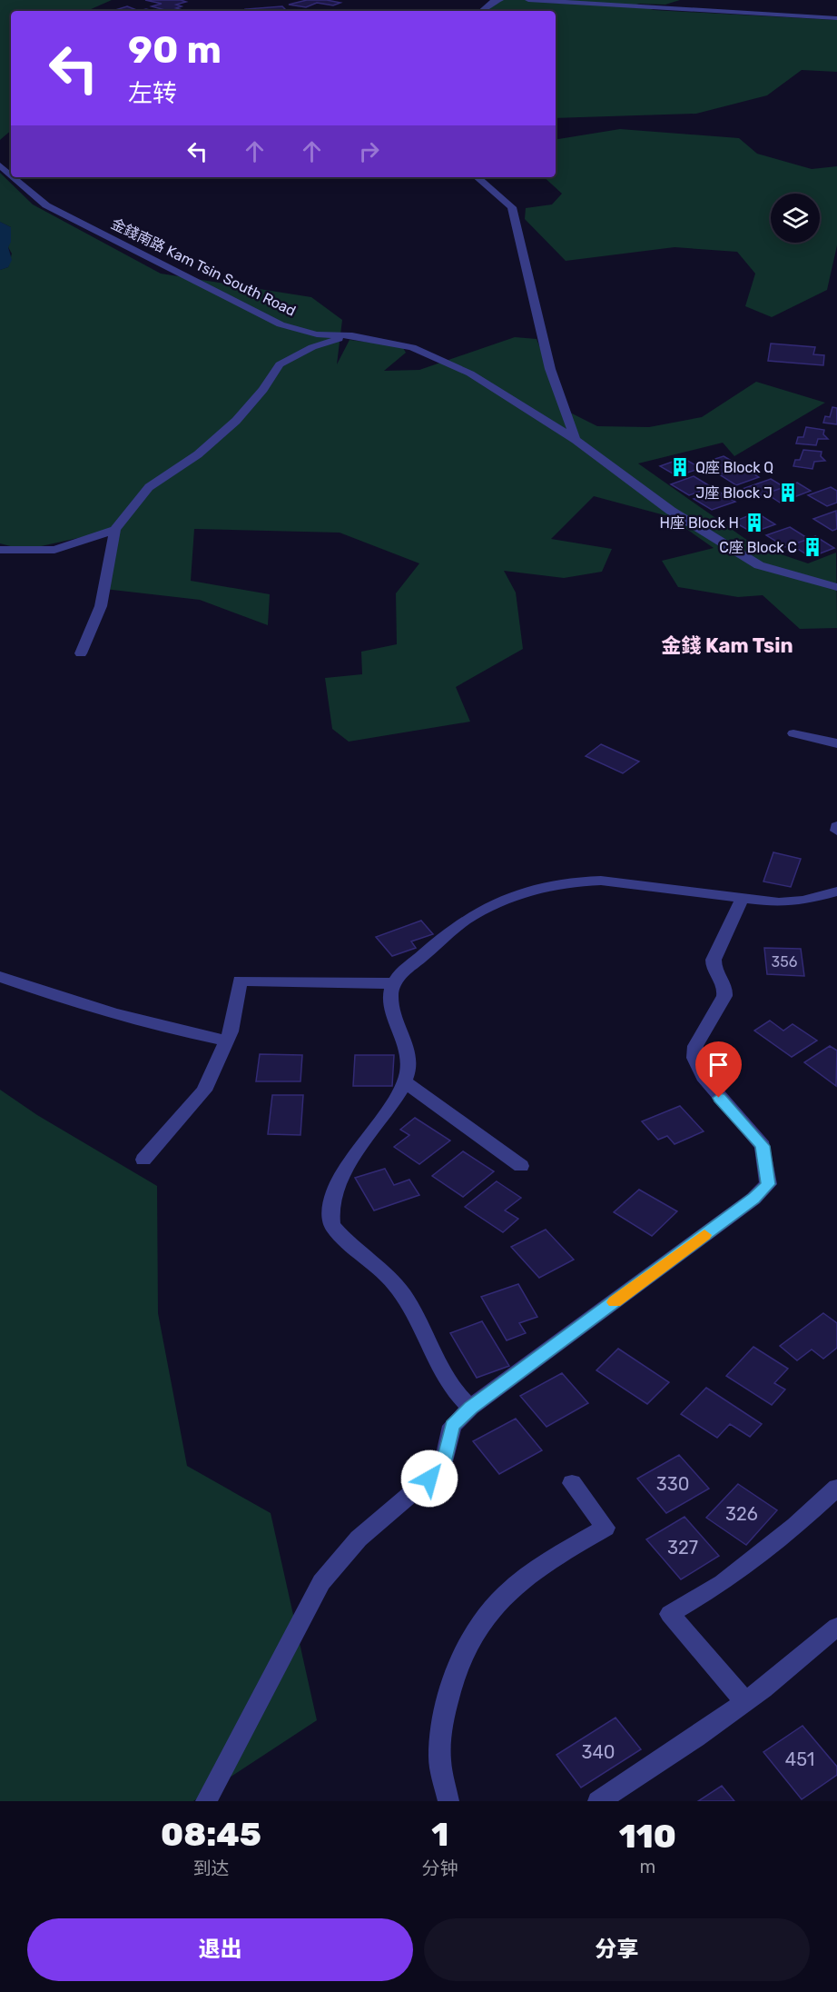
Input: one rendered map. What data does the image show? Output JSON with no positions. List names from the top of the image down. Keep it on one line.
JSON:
{"streets":{"street":["金錢南路 Kam Tsin South Road"]},"districts":["金錢 Kam Tsin"],"places":{"building":["Q座 Block Q","J座 Block J","H座 Block H","C座 Block C"]},"house_numbers":["356","330","326","327","340","451"],"page":{"turn":["90 m","左转"],"eta":["08:45","到达","1","分钟","110","m"],"buttons":["退出","分享"]}}
